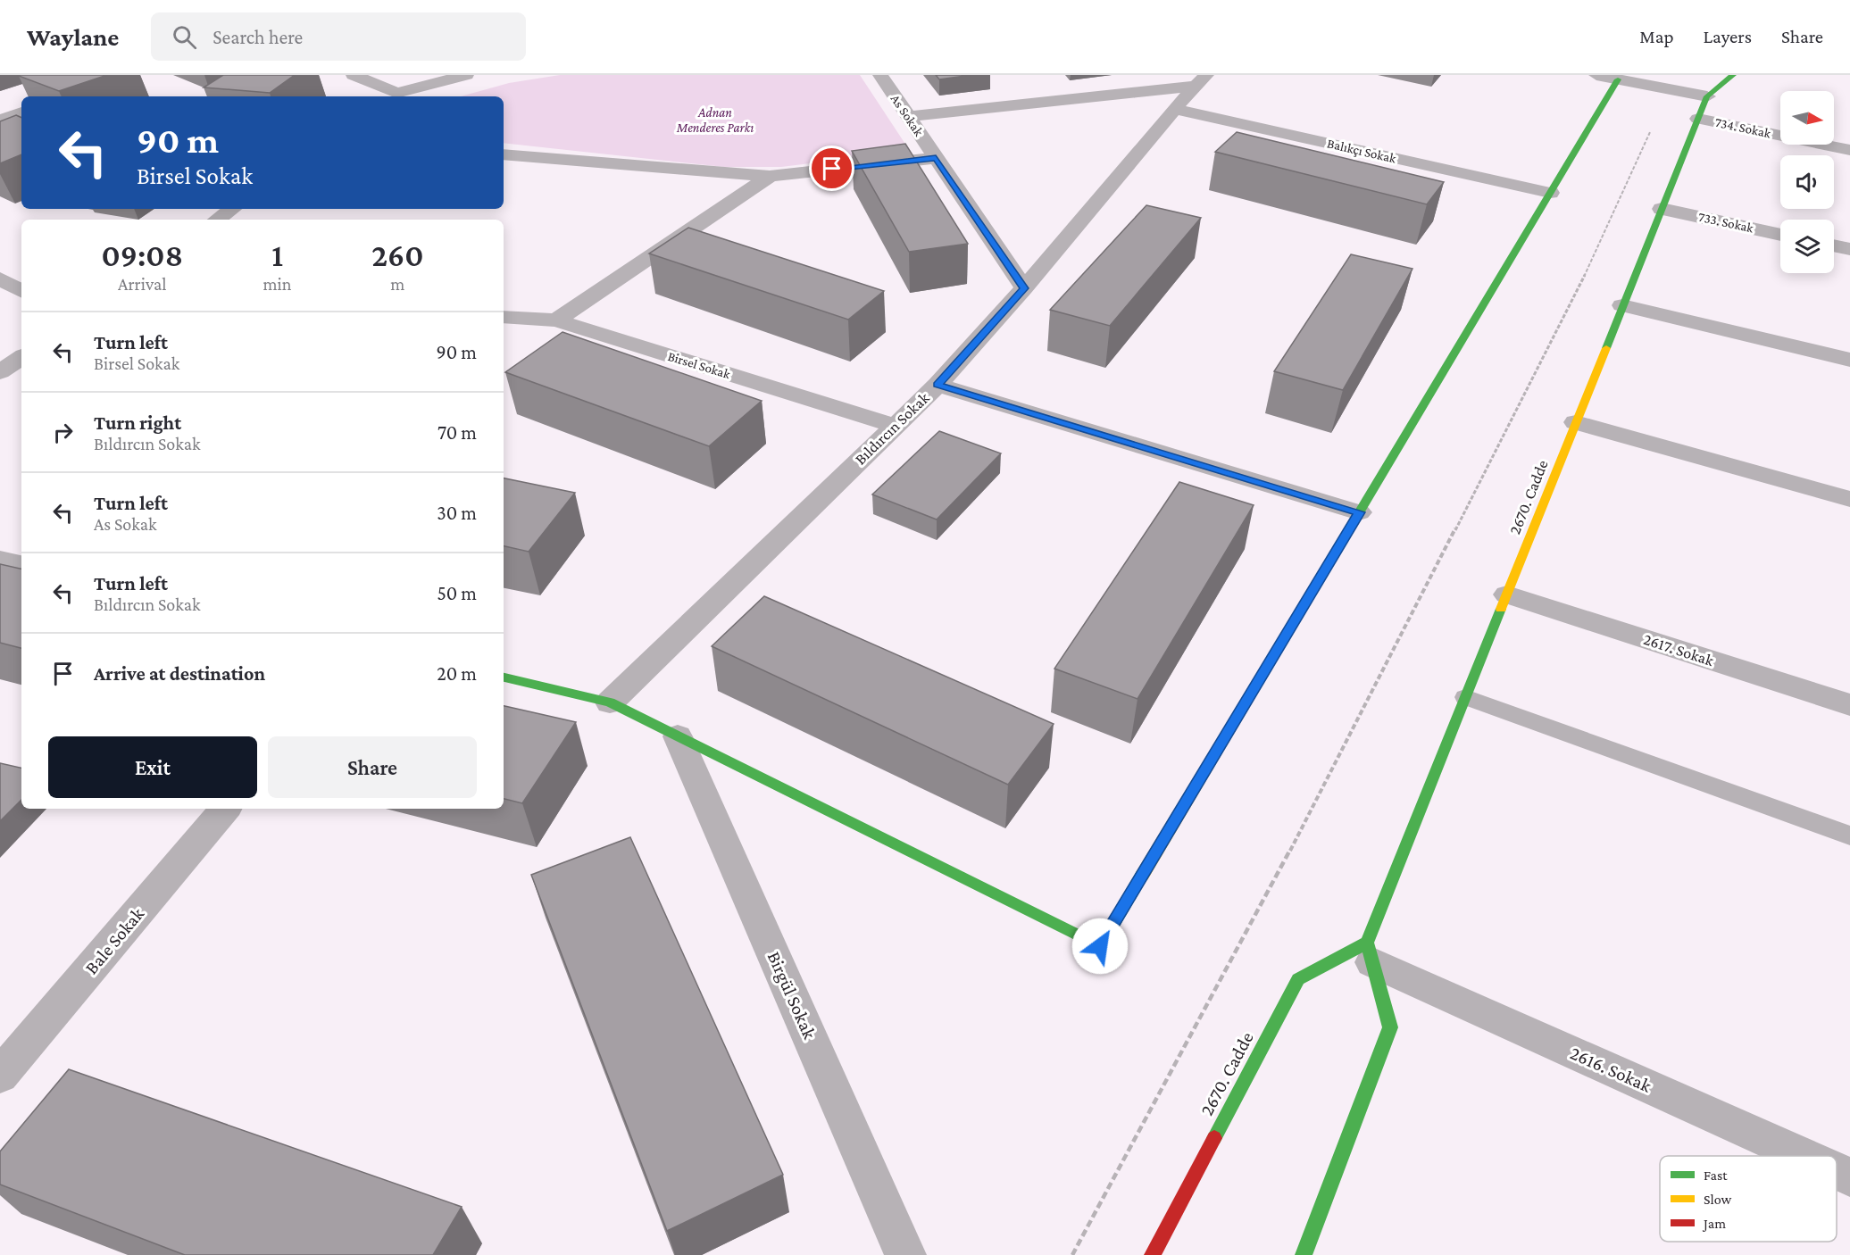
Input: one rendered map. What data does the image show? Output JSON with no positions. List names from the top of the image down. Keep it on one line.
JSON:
{"streets":{"street":["As Sokak","734. Sokak","Balıkçı Sokak","733. Sokak","Birsel Sokak","Bıldırcın Sokak","2670. Cadde","2617. Sokak","Bale Sokak","Birgül Sokak","2616. Sokak"]},"crossings":[["As Sokak","Bıldırcın Sokak"],["734. Sokak","2670. Cadde"],["Balıkçı Sokak","Bıldırcın Sokak"],["733. Sokak","2670. Cadde"],["Birsel Sokak","Bıldırcın Sokak"],["2670. Cadde","2617. Sokak"],["2670. Cadde","2616. Sokak"]],"parks":["Adnan Menderes Parkı"],"legend":["Fast","Slow","Jam"],"north":"right","page":{"header":"Waylane","search":"Search here","nav":["Map","Layers","Share"],"turn":["90 m","Birsel Sokak"],"eta":["09:08","Arrival","1","min","260","m"],"list":[{"name":"Turn left","note":"Birsel Sokak","value":"90 m"},{"name":"Turn right","note":"Bıldırcın Sokak","value":"70 m"},{"name":"Turn left","note":"As Sokak","value":"30 m"},{"name":"Turn left","note":"Bıldırcın Sokak","value":"50 m"},{"name":"Arrive at destination","value":"20 m"}],"buttons":["Exit","Share"]}}
